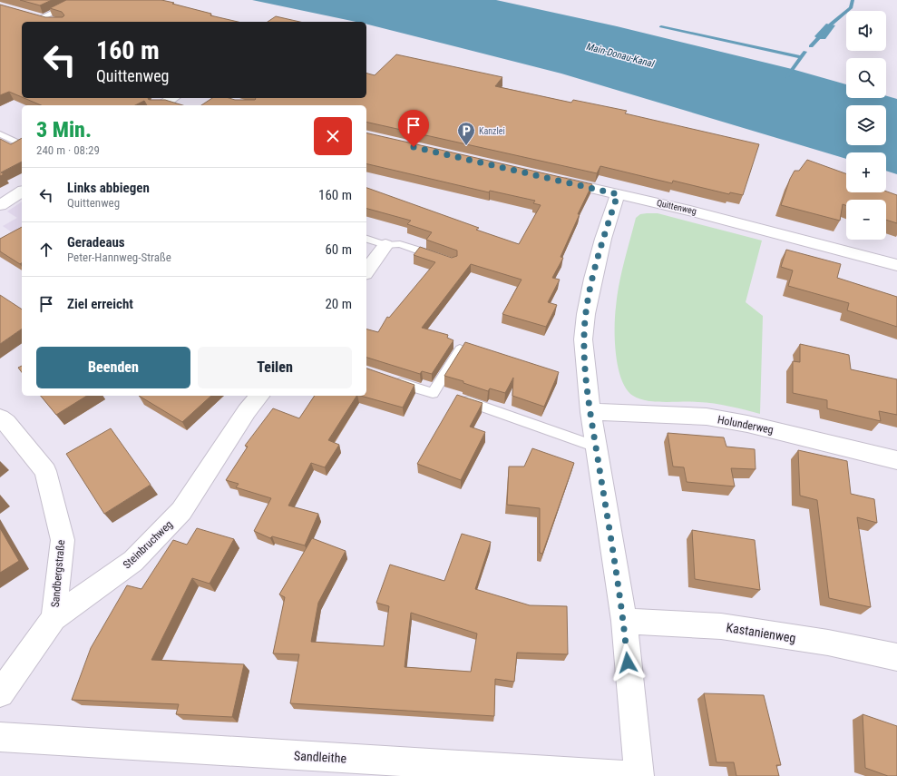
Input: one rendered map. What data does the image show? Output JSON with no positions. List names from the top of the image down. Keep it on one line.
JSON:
{"streets":{"street":["Quittenweg","Holunderweg","Steinbruchweg","Sandbergstraße","Kastanienweg","Sandleithe"]},"crossings":[["Steinbruchweg","Sandbergstraße"]],"water":["Main-Donau-Kanal"],"places":{"parking":["Kanzlei"]},"page":{"map_buttons":["+","−"],"turn":["160 m","Quittenweg"],"heading":["3 Min.","240 m · 08:29"],"list":[{"name":"Links abbiegen","note":"Quittenweg","value":"160 m"},{"name":"Geradeaus","note":"Peter-Hannweg-Straße","value":"60 m"},{"name":"Ziel erreicht","value":"20 m"}],"buttons":["Beenden","Teilen"]}}
